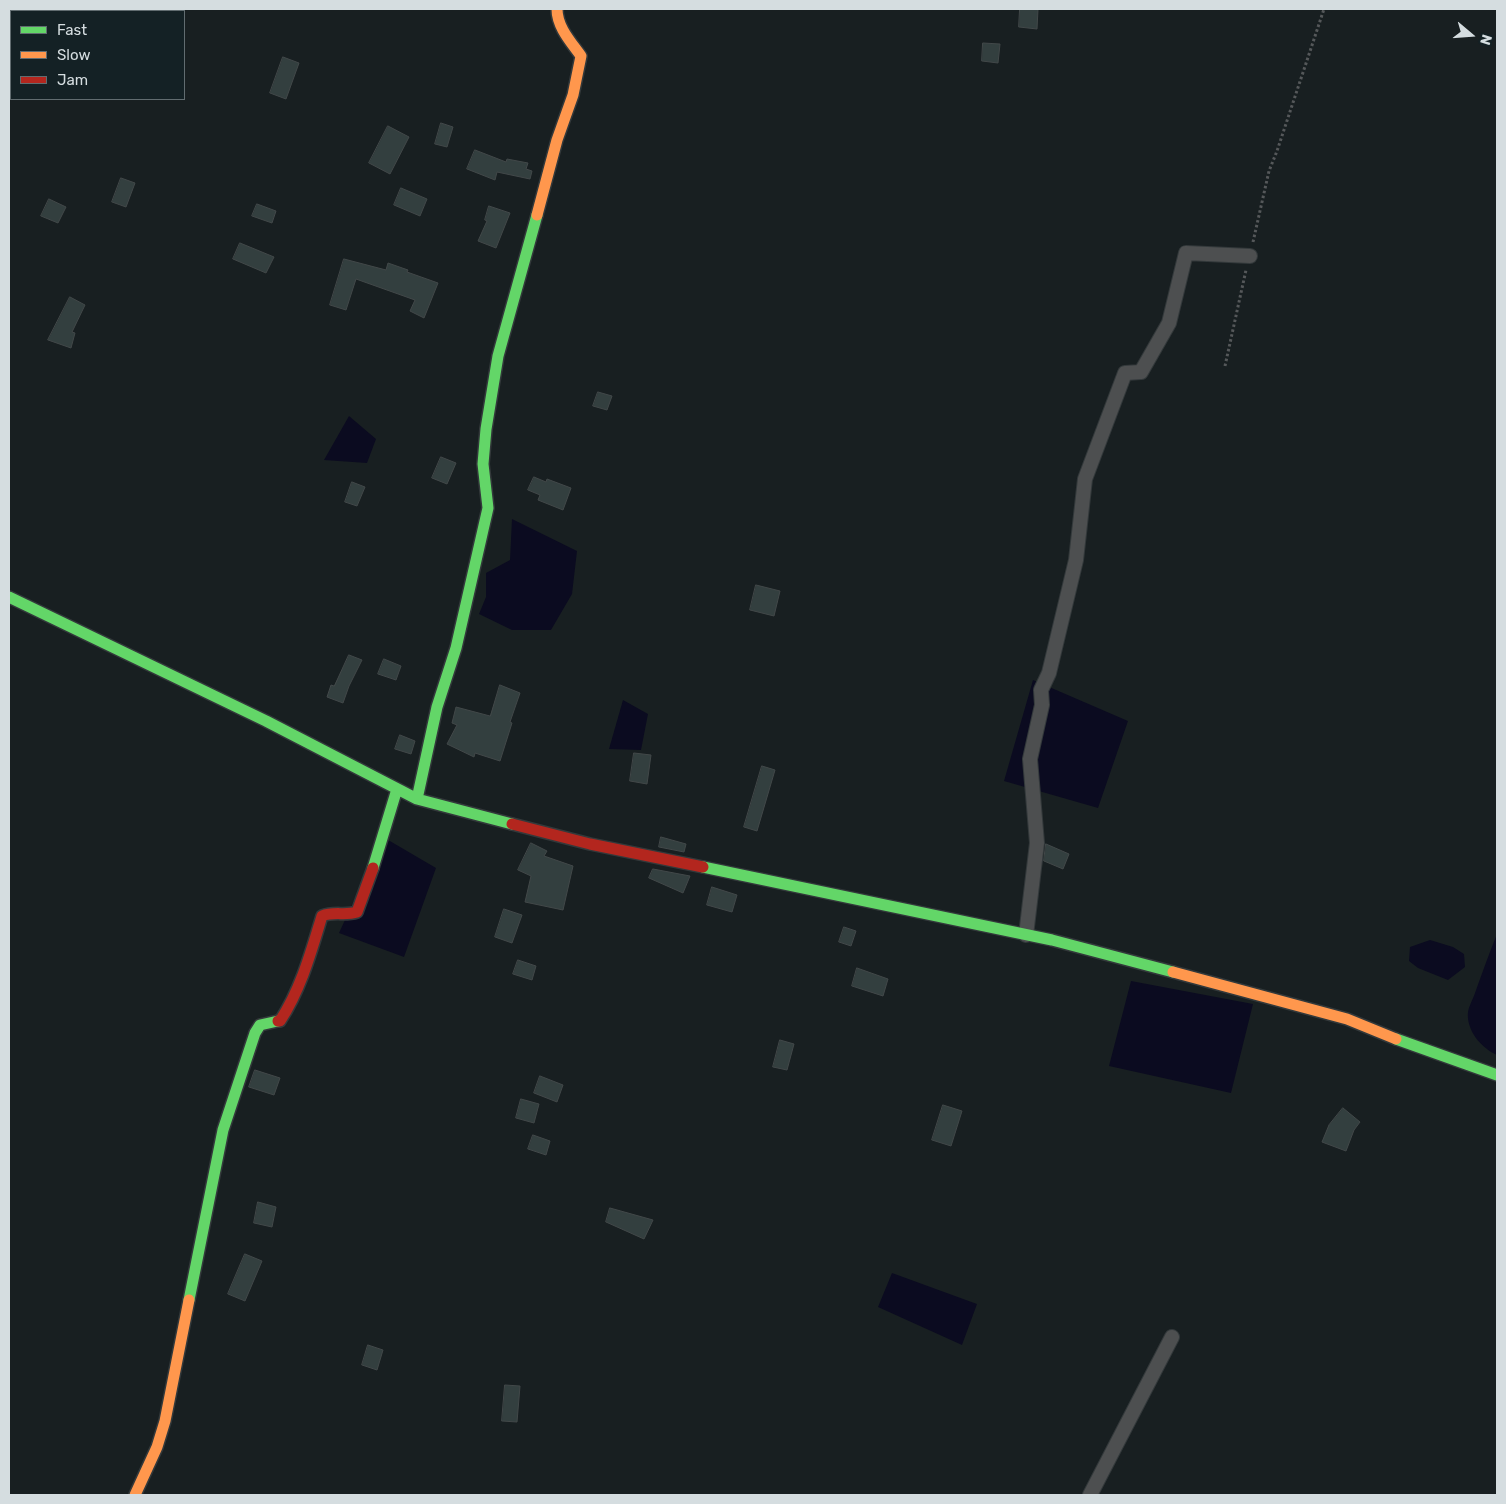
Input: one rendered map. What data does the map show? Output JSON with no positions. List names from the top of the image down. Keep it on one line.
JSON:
{"legend":["Fast","Slow","Jam"],"north":"right"}
